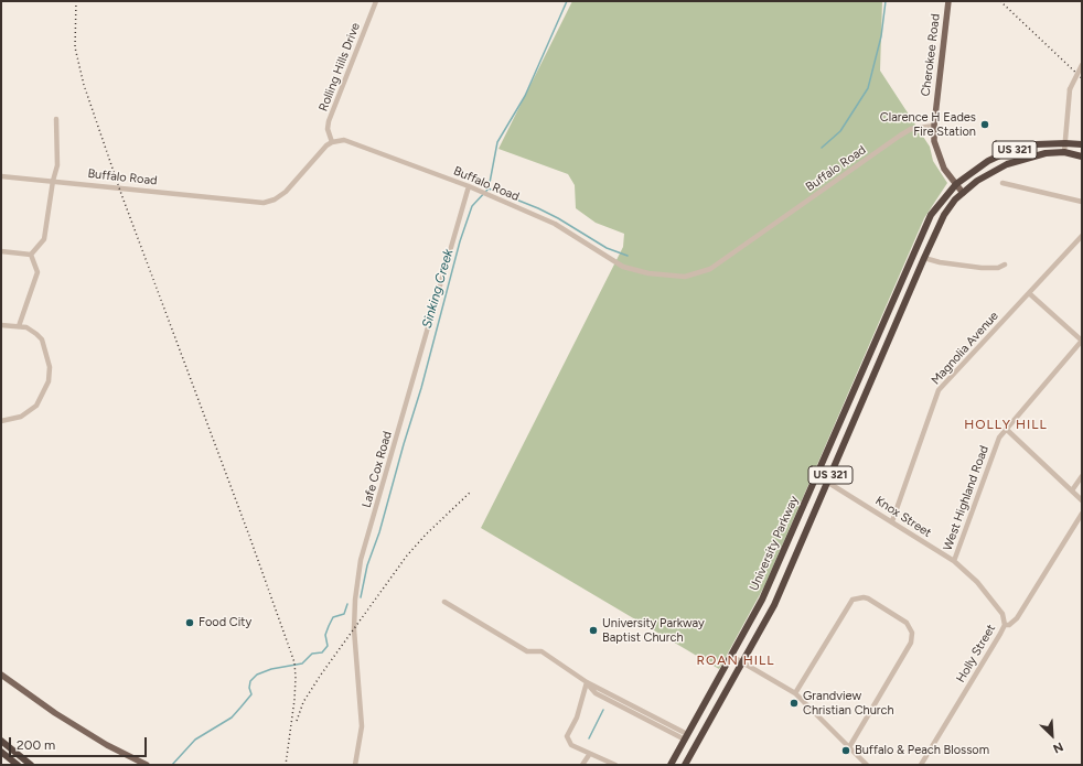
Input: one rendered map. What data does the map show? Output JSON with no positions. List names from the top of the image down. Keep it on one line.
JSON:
{"streets":{"highway":["US 321","University Parkway"],"main road":["Cherokee Road"],"street":["Rolling Hills Drive","Buffalo Road","Magnolia Avenue","Lafe Cox Road","West Highland Road","Knox Street","Holly Street"]},"crossings":[["Cherokee Road","Buffalo Road"],["Cherokee Road","University Parkway"],["Rolling Hills Drive","Buffalo Road"],["Buffalo Road","Lafe Cox Road"],["Magnolia Avenue","Knox Street"],["West Highland Road","Knox Street"],["Knox Street","University Parkway"],["Knox Street","Holly Street"]],"districts":["HOLLY HILL","ROAN HILL"],"water":["Sinking Creek"],"places":["Clarence H Eades Fire Station","Food City","University Parkway Baptist Church","Grandview Christian Church","Buffalo & Peach Blossom"],"scale_bar":"200 m","north":"bottom right"}
